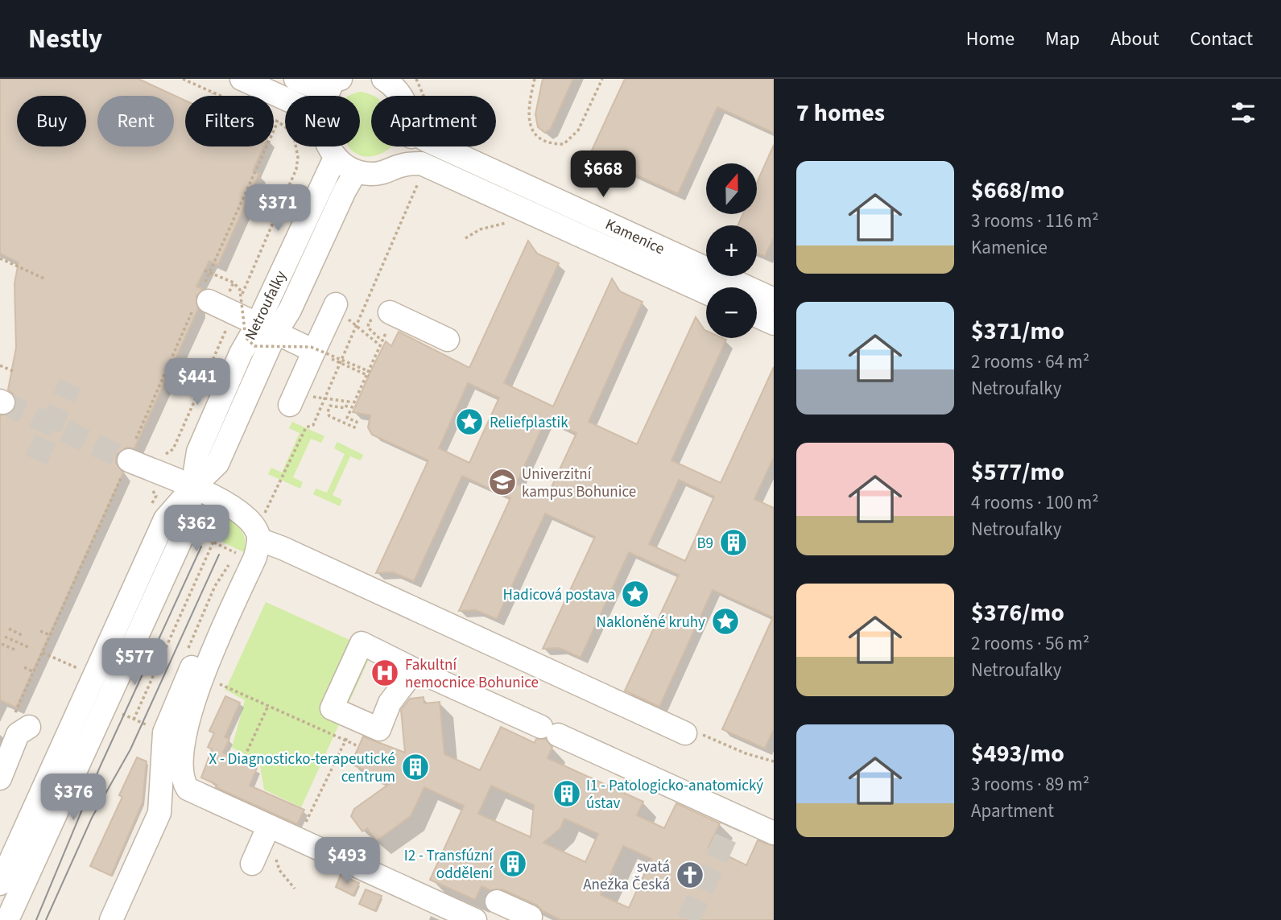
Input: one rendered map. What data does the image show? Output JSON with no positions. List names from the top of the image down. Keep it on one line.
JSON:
{"streets":{"street":["Kamenice","Netroufalky"]},"crossings":[["Kamenice","Netroufalky"]],"places":{"place":["Reliefplastik","Hadicová postava","Nakloněné kruhy"],"school or university":["Univerzitní kampus Bohunice"],"building":["B9","X - Diagnosticko-terapeutické centrum","I1 - Patologicko-anatomický ústav","I2 - Transfúzní oddělení"],"hospital":["Fakultní nemocnice Bohunice"],"church":["svatá Anežka Česká"]},"north":"top","page":{"header":"Nestly","nav":["Home","Map","About","Contact"],"heading":"7 homes","chip":["Buy","Rent","Filters","New","Apartment"],"list":[{"name":"$668/mo","note":"3 rooms · 116 m² · Kamenice"},{"name":"$371/mo","note":"2 rooms · 64 m² · Netroufalky"},{"name":"$577/mo","note":"4 rooms · 100 m² · Netroufalky"},{"name":"$376/mo","note":"2 rooms · 56 m² · Netroufalky"},{"name":"$493/mo","note":"3 rooms · 89 m² · Apartment"}],"price":["$668","$371","$441","$362","$577","$376","$493"],"map_buttons":["+","−"]}}
